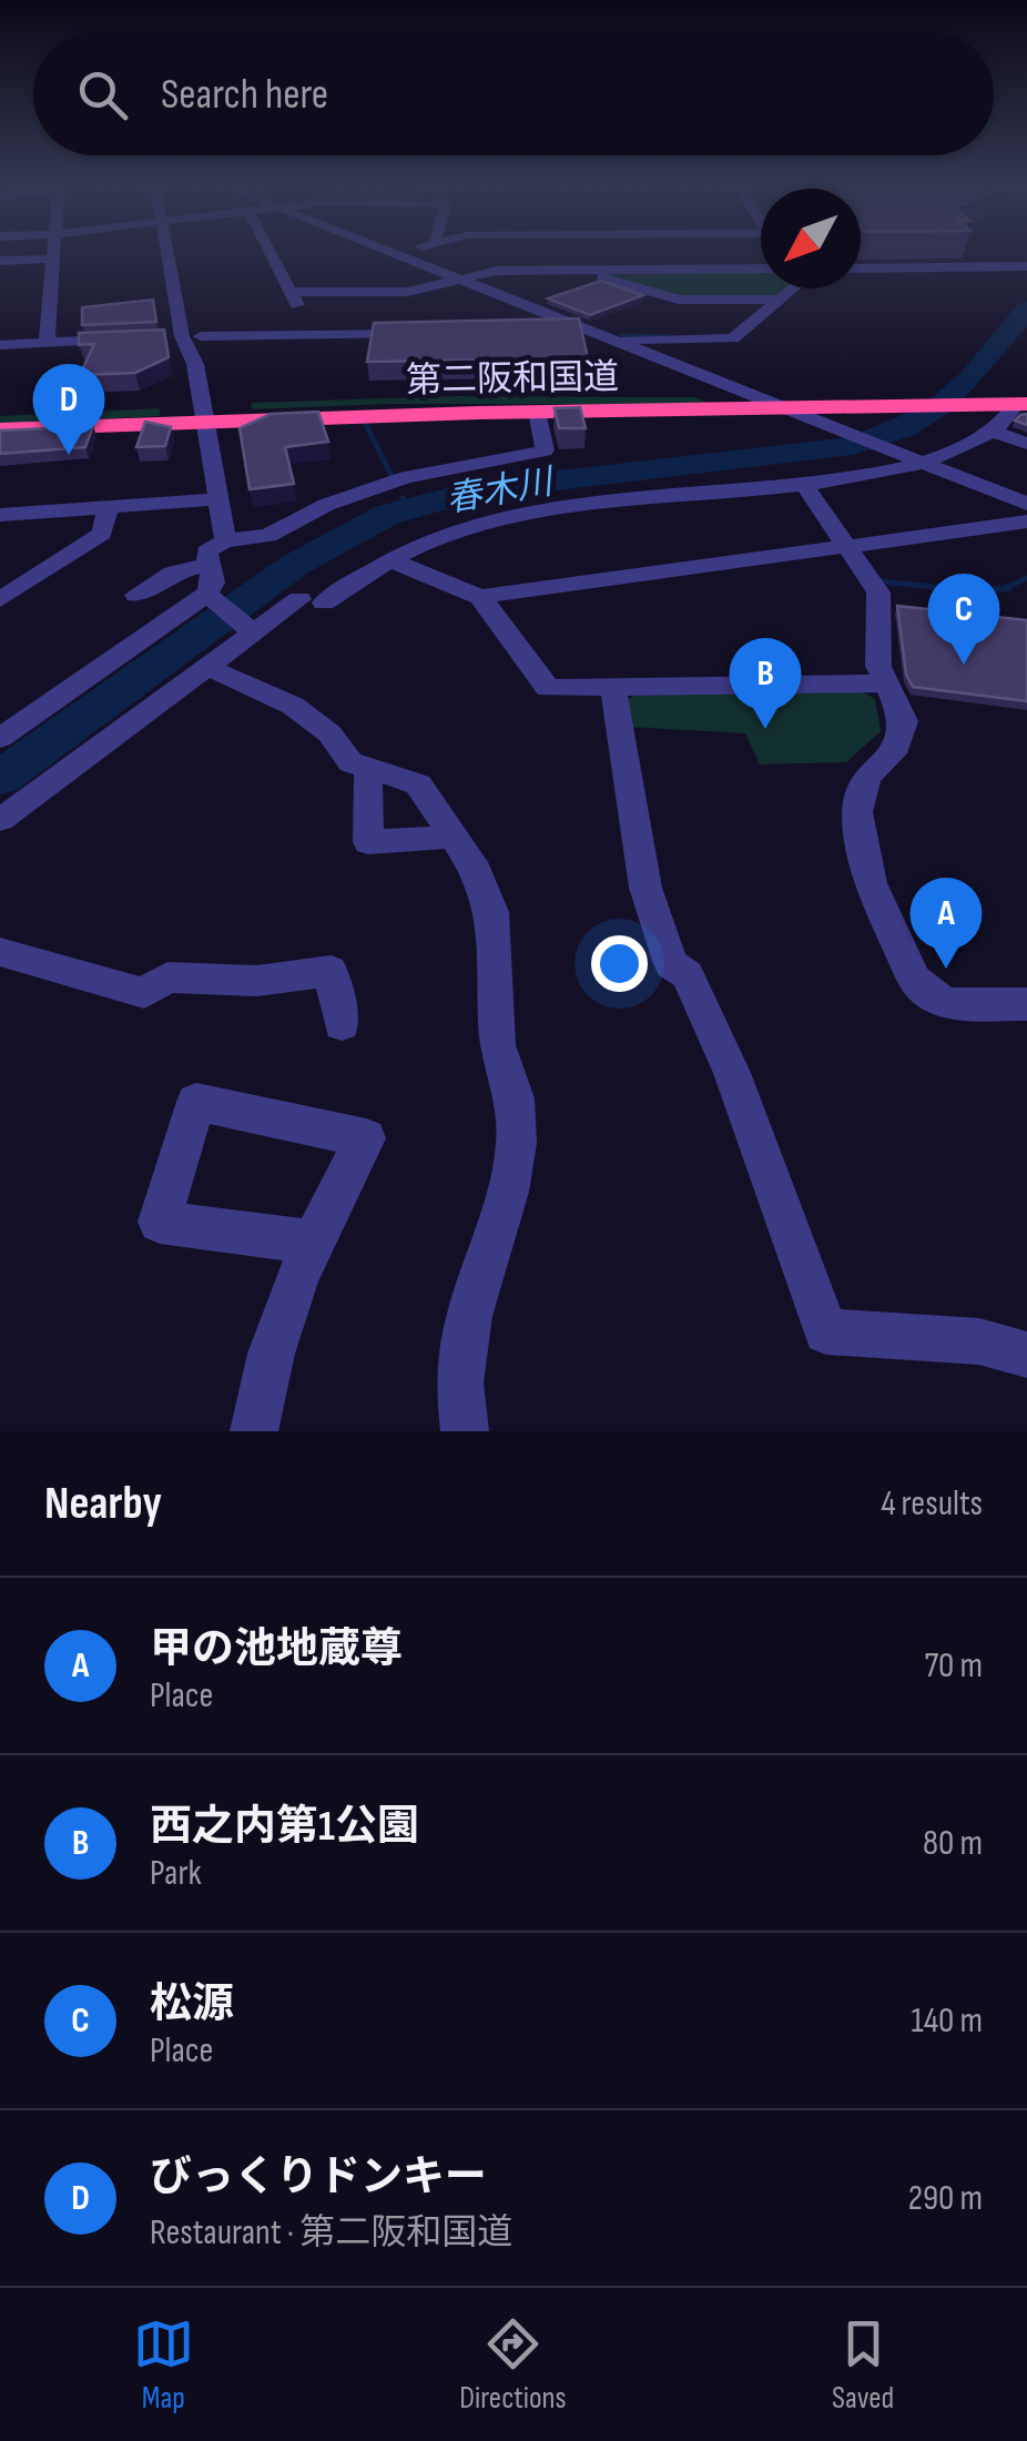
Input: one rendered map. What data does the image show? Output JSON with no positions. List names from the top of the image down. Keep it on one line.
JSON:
{"streets":{"highway":["第二阪和国道"]},"water":["春木川"],"north":"bottom left","page":{"search":"Search here","pins":["D","C","B","A"],"heading":["Nearby","4 results"],"list":[{"mark":"A","name":"甲の池地蔵尊","note":"Place","value":"70 m"},{"mark":"B","name":"西之内第1公園","note":"Park","value":"80 m"},{"mark":"C","name":"松源","note":"Place","value":"140 m"},{"mark":"D","name":"びっくりドンキー","note":"Restaurant · 第二阪和国道","value":"290 m"}],"nav":["Map","Directions","Saved"]}}
